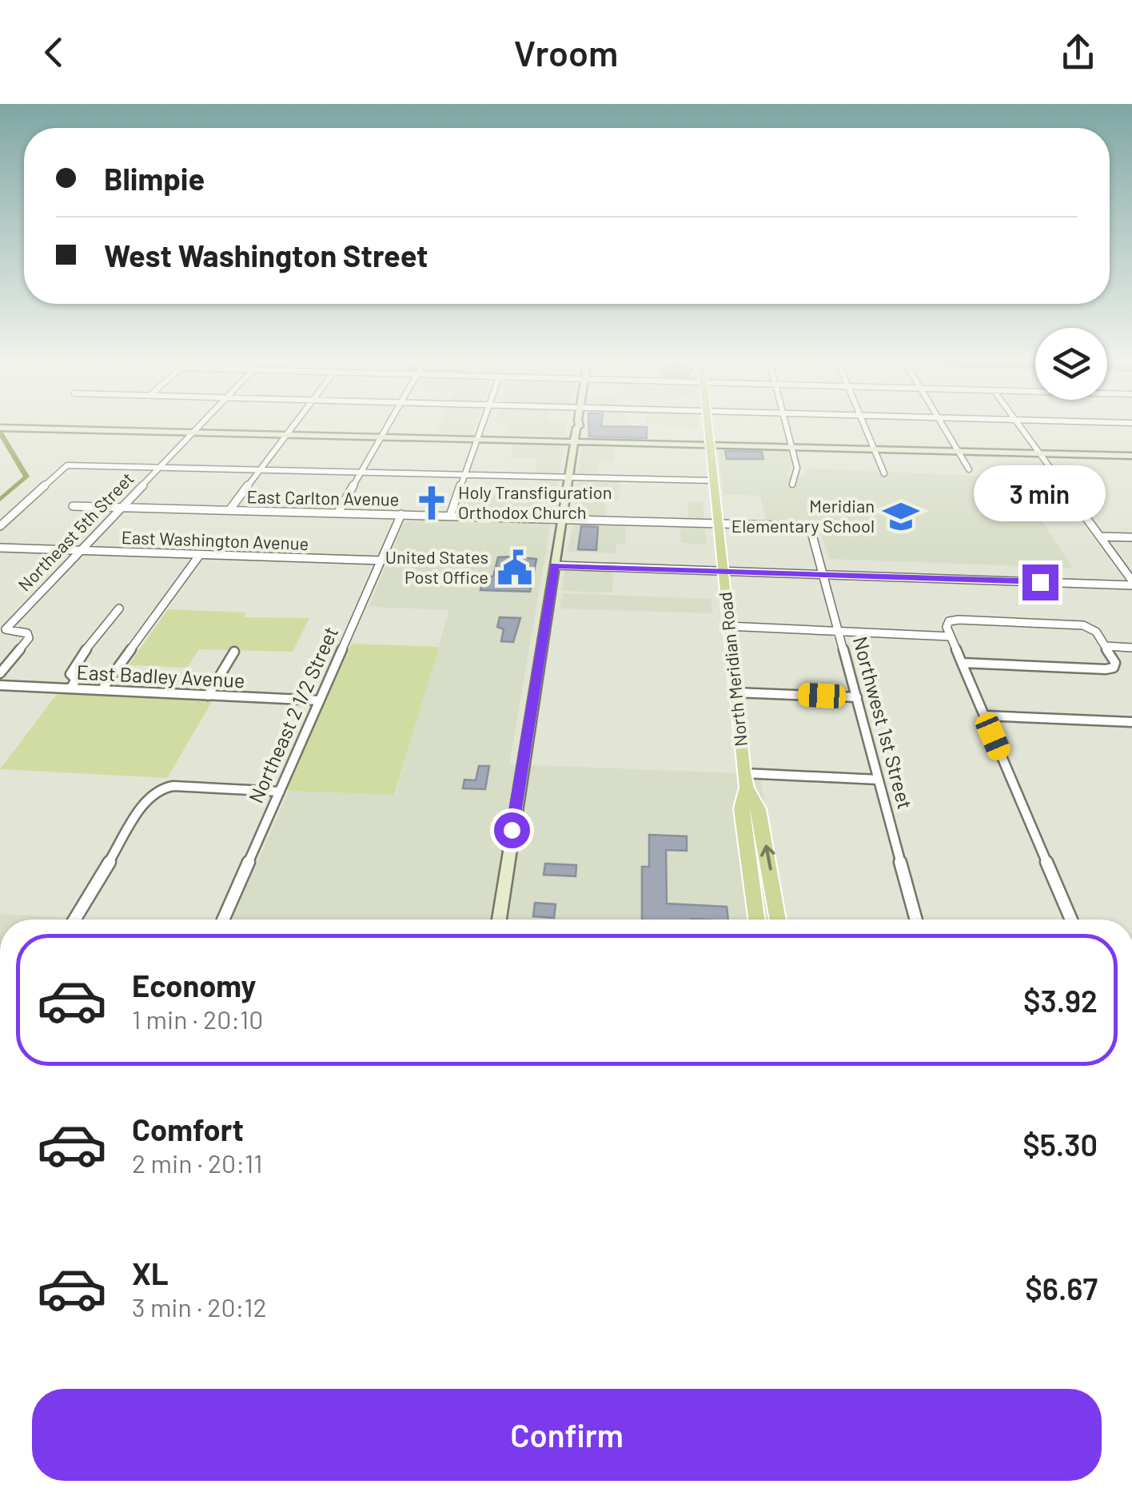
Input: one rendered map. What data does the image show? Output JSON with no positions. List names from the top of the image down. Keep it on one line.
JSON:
{"streets":{"main road":["North Meridian Road"],"street":["East Carlton Avenue","Northeast 5th Street","East Washington Avenue","East Badley Avenue","Northeast 2 1/2 Street","Northwest 1st Street"]},"crossings":[["East Carlton Avenue","Northeast 5th Street"],["East Carlton Avenue","North Meridian Road"],["East Carlton Avenue","Northeast 2 1/2 Street"],["East Carlton Avenue","Northwest 1st Street"],["Northeast 5th Street","East Washington Avenue"],["East Washington Avenue","Northeast 2 1/2 Street"],["East Badley Avenue","Northeast 2 1/2 Street"]],"places":{"church":["Holy Transfiguration Orthodox Church"],"school or university":["Meridian Elementary School"],"public building":["United States Post Office"]},"page":{"header":"Vroom","banner":["Blimpie","West Washington Street"],"bubble":"3 min","list":[{"name":"Economy","note":"1 min · 20:10","value":"$3.92"},{"name":"Comfort","note":"2 min · 20:11","value":"$5.30"},{"name":"XL","note":"3 min · 20:12","value":"$6.67"}],"buttons":"Confirm"}}
